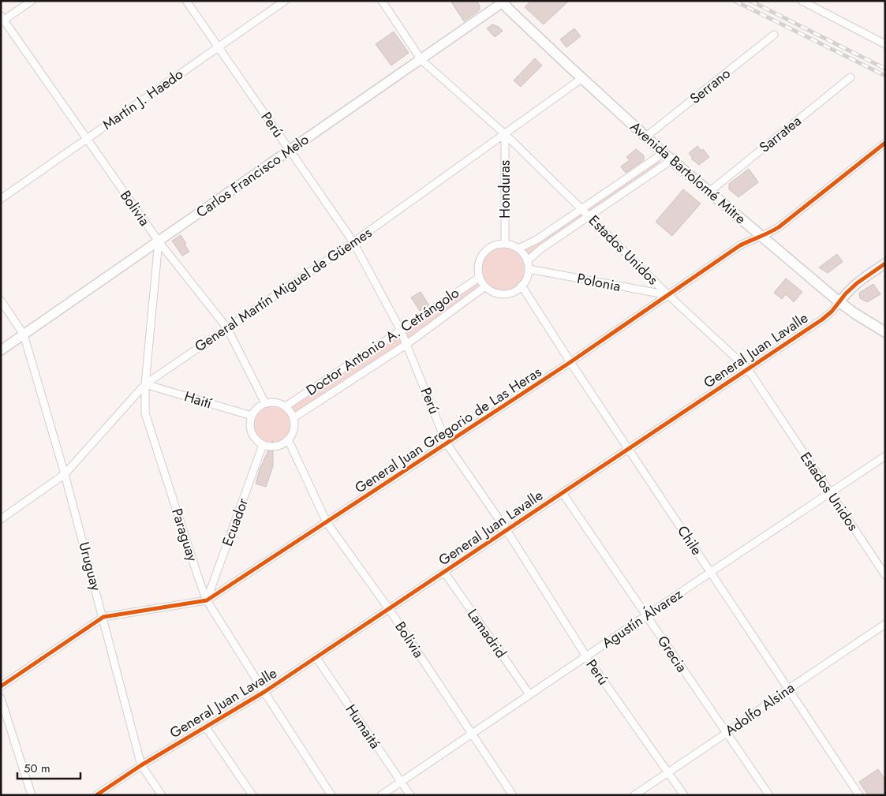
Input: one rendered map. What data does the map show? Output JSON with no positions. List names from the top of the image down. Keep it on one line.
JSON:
{"streets":{"main road":["Avenida Bartolomé Mitre"],"street":["Serrano","Martín J. Haedo","Perú","Sarratea","Carlos Francisco Melo","Honduras","Bolivia","Estados Unidos","Polonia","General Martín Miguel de Güemes","Doctor Antonio A. Cetrángolo","General Juan Lavalle","Haití","General Juan Gregorio de Las Heras","Ecuador","Paraguay","Chile","Uruguay","Agustín Álvarez","Lamadrid","Grecia","Adolfo Alsina","Humaitá"]},"crossings":[["Serrano","Avenida Bartolomé Mitre"],["Martín J. Haedo","Perú"],["Martín J. Haedo","Bolivia"],["Perú","Carlos Francisco Melo"],["Perú","General Martín Miguel de Güemes"],["Perú","Doctor Antonio A. Cetrángolo"],["Perú","General Juan Lavalle"],["Perú","General Juan Gregorio de Las Heras"],["Perú","Agustín Álvarez"],["Perú","Adolfo Alsina"],["Sarratea","Avenida Bartolomé Mitre"],["Avenida Bartolomé Mitre","Carlos Francisco Melo"],["Avenida Bartolomé Mitre","General Martín Miguel de Güemes"],["Avenida Bartolomé Mitre","General Juan Lavalle"],["Avenida Bartolomé Mitre","General Juan Gregorio de Las Heras"],["Carlos Francisco Melo","Bolivia"],["Carlos Francisco Melo","Estados Unidos"],["Carlos Francisco Melo","Paraguay"],["Carlos Francisco Melo","Uruguay"],["Honduras","Estados Unidos"],["Honduras","Polonia"],["Honduras","General Martín Miguel de Güemes"],["Honduras","Doctor Antonio A. Cetrángolo"],["Honduras","Chile"],["Bolivia","General Martín Miguel de Güemes"],["Bolivia","Doctor Antonio A. Cetrángolo"],["Bolivia","General Juan Lavalle"],["Bolivia","Haití"],["Bolivia","General Juan Gregorio de Las Heras"],["Bolivia","Ecuador"],["Bolivia","Paraguay"],["Bolivia","Agustín Álvarez"],["Estados Unidos","Polonia"],["Estados Unidos","General Martín Miguel de Güemes"],["Estados Unidos","General Juan Lavalle"],["Estados Unidos","General Juan Gregorio de Las Heras"],["Estados Unidos","Agustín Álvarez"],["Polonia","Doctor Antonio A. Cetrángolo"],["Polonia","General Juan Gregorio de Las Heras"],["Polonia","Chile"],["General Martín Miguel de Güemes","Haití"],["General Martín Miguel de Güemes","Paraguay"],["General Martín Miguel de Güemes","Uruguay"],["Doctor Antonio A. Cetrángolo","Haití"],["Doctor Antonio A. Cetrángolo","Ecuador"],["Doctor Antonio A. Cetrángolo","Chile"],["General Juan Lavalle","Paraguay"],["General Juan Lavalle","Chile"],["General Juan Lavalle","Uruguay"],["General Juan Lavalle","Lamadrid"],["General Juan Lavalle","Grecia"],["General Juan Lavalle","Humaitá"],["Haití","Ecuador"],["Haití","Paraguay"],["General Juan Gregorio de Las Heras","Ecuador"],["General Juan Gregorio de Las Heras","Paraguay"],["General Juan Gregorio de Las Heras","Chile"],["General Juan Gregorio de Las Heras","Uruguay"],["Ecuador","Paraguay"],["Chile","Agustín Álvarez"],["Chile","Adolfo Alsina"],["Agustín Álvarez","Lamadrid"],["Agustín Álvarez","Grecia"],["Agustín Álvarez","Humaitá"],["Grecia","Adolfo Alsina"]],"scale_bar":"50 m"}
